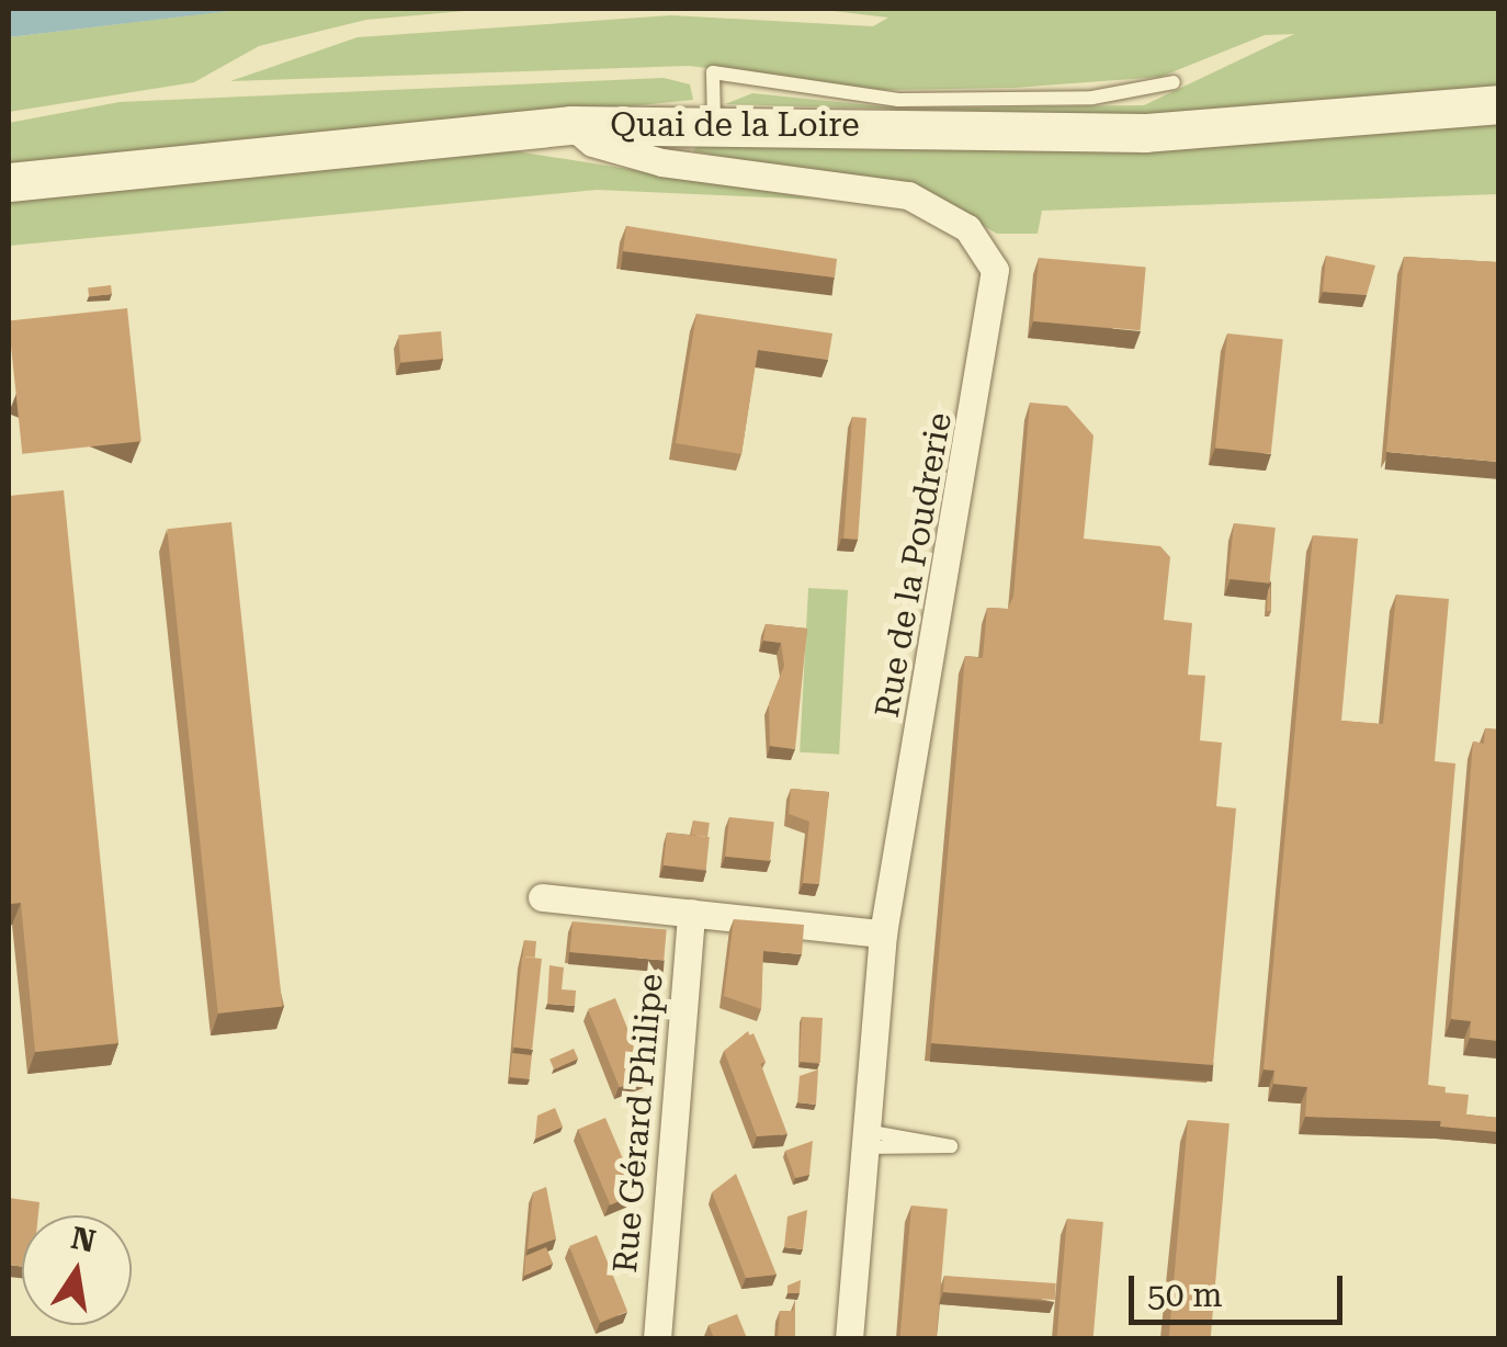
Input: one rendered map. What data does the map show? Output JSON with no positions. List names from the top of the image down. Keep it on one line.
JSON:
{"streets":{"main road":["Quai de la Loire"],"street":["Rue de la Poudrerie","Rue Gérard Philipe"]},"crossings":[["Quai de la Loire","Rue de la Poudrerie"]],"scale_bar":"50 m","north":"top"}
